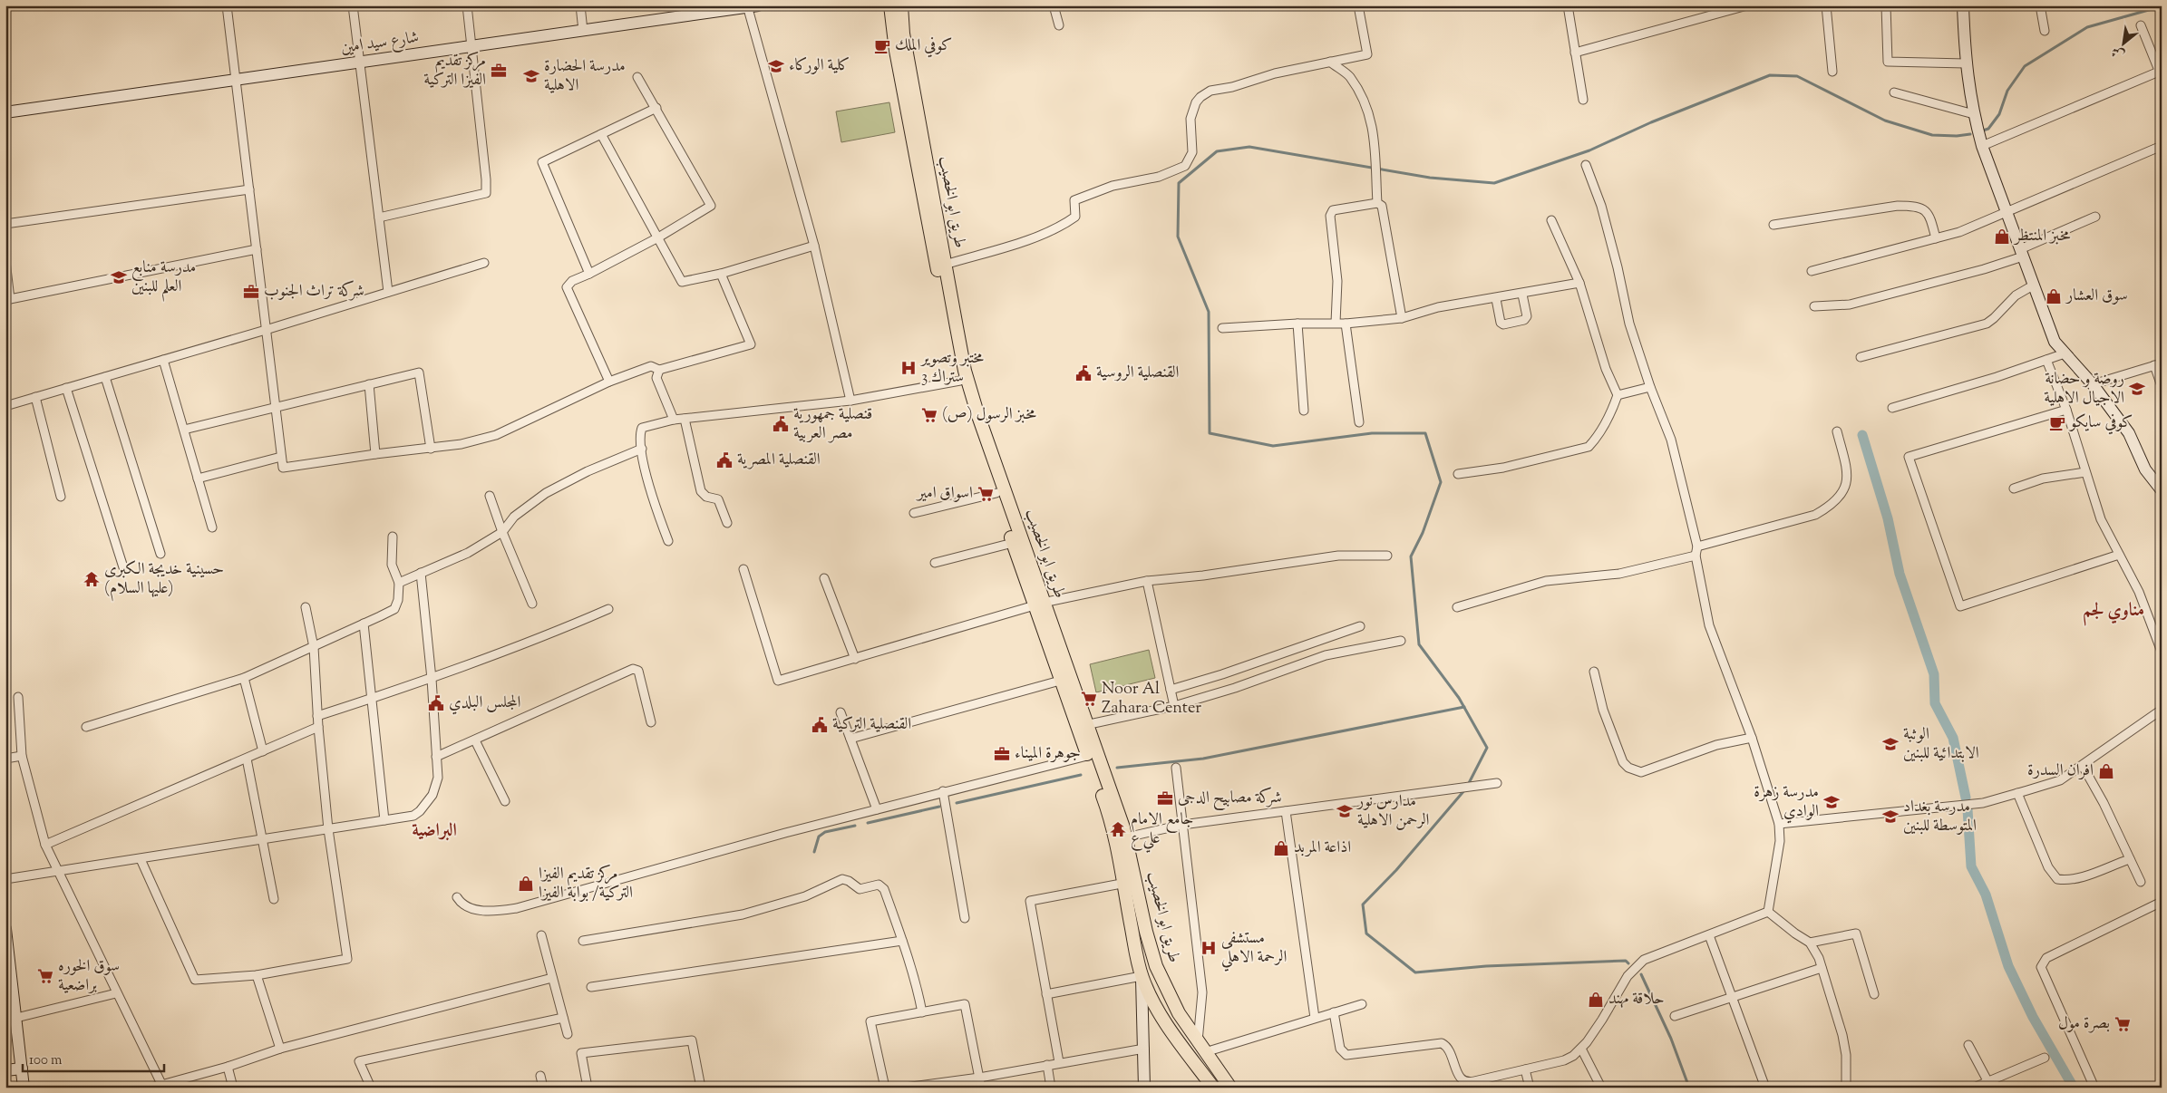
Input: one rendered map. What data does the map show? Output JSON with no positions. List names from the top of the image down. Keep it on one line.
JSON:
{"streets":{"main road":["طريق ابو الخصيب"],"street":["شارع سيد امين"]},"districts":["مناوي لجم","البراضية"],"places":{"cafe":["كوفي الملك","كوفي سايكو"],"school or university":["كلية الوركاء","مدرسة الحضارة الاهلية","مدرسة منابع العلم للبنين","روضة و حضانة الاجيال الاهلية","الوثبة الابتدائية للبنين","مدرسة زهرة الوادي","مدارس نور الرحمن الاهلية","مدرسة بغداد المتوسطة للبنين"],"office":["مركز تقديم الفيزا التركية","شركة تراث الجنوب","جوهرة الميناء","شركة مصابيح الدجى"],"shop":["مخبز المنتظر","سوق العشار","افران السدرة","اذاعة المربد","مركز تقديم الفيزا التركية/ بوابة الفيزا","حلاقة مهند"],"hospital":["مختبر وتصوير ستراك 3","مستشفى الرحمة الاهلي"],"public building":["القنصلية الروسية","قنصلية جمهورية مصر العربية","القنصلية المصرية","المجلس البلدي","القنصلية التركية"],"supermarket":["مخبز الرسول (ص)","اسواق امير","Noor Al Zahara Center","سوق الخوره براضعية","بصرة مول"],"temple":["حسينية خديجة الكبرى (عليها السلام)","جامع الامام علي ع"]},"scale_bar":"100 m","north":"bottom left"}
